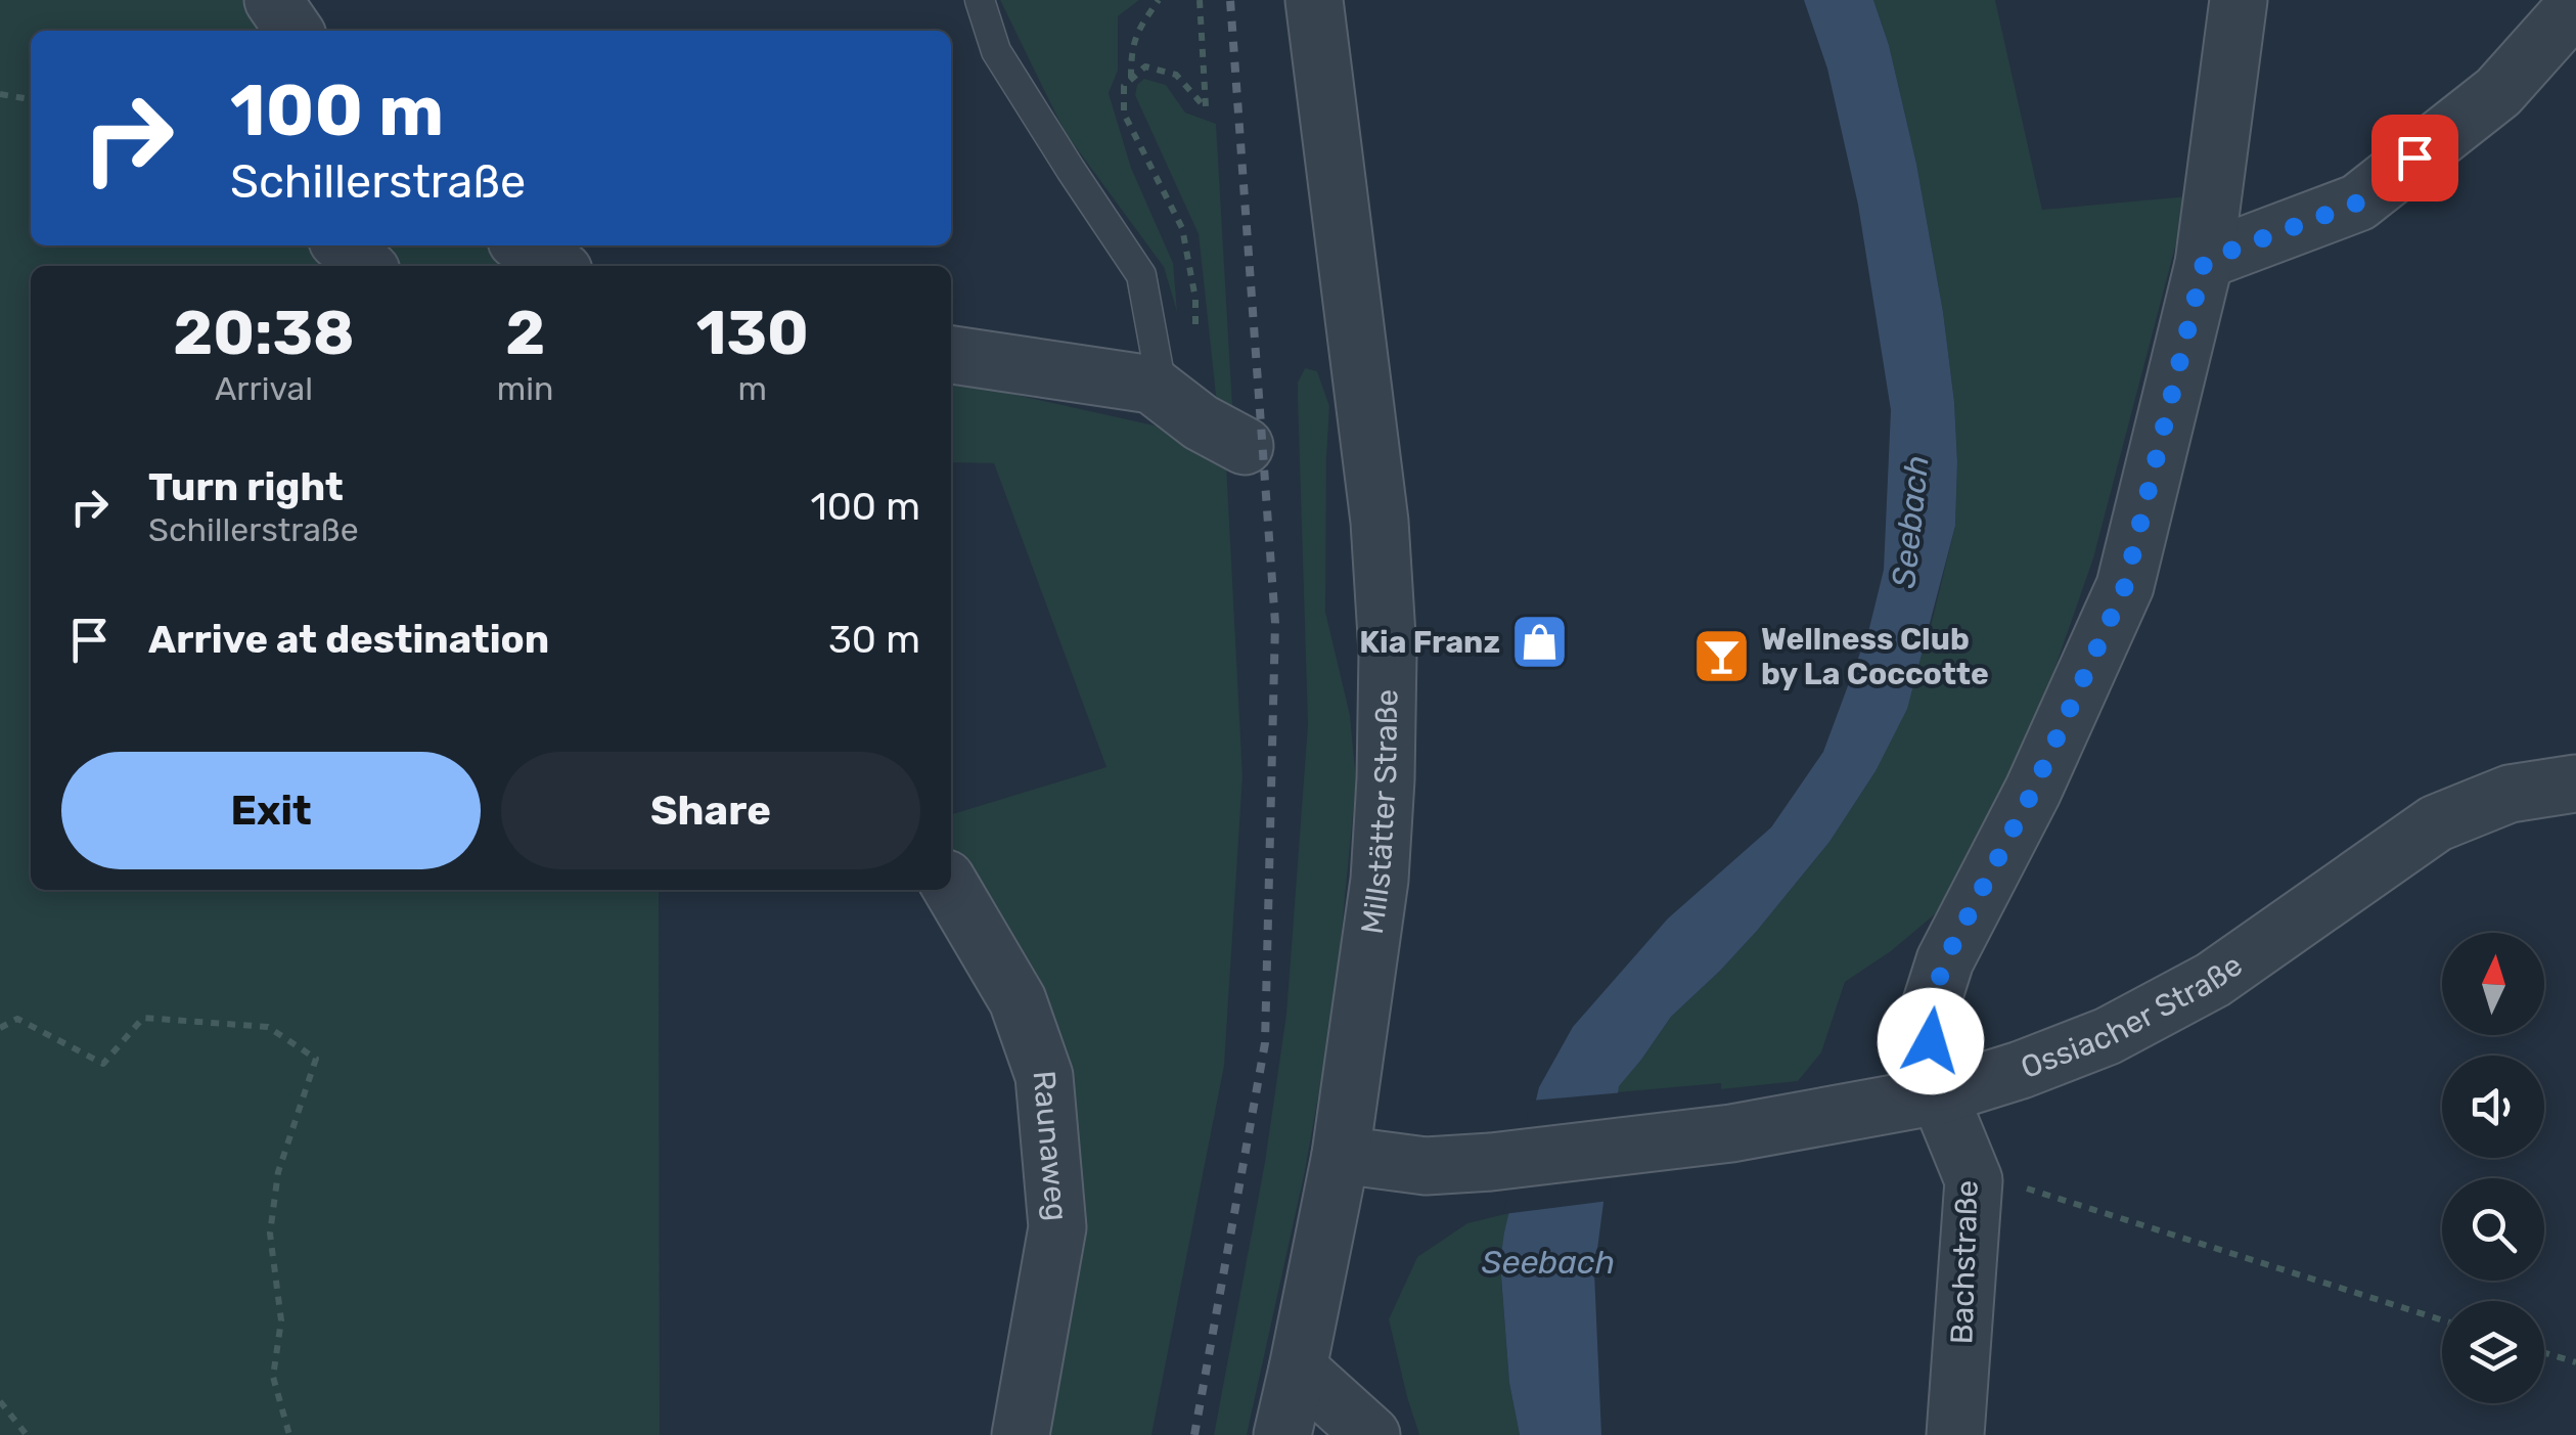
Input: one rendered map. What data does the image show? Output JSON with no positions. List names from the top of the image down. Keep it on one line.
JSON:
{"streets":{"street":["Millstätter Straße","Ossiacher Straße","Raunaweg","Bachstraße"]},"crossings":[["Millstätter Straße","Ossiacher Straße"],["Ossiacher Straße","Bachstraße"]],"water":["Seebach"],"places":{"shop":["Kia Franz"],"bar":["Wellness Club by La Coccotte"]},"north":"top","page":{"turn":["100 m","Schillerstraße"],"eta":["20:38","Arrival","2","min","130","m"],"list":[{"name":"Turn right","note":"Schillerstraße","value":"100 m"},{"name":"Arrive at destination","value":"30 m"}],"buttons":["Exit","Share"]}}
